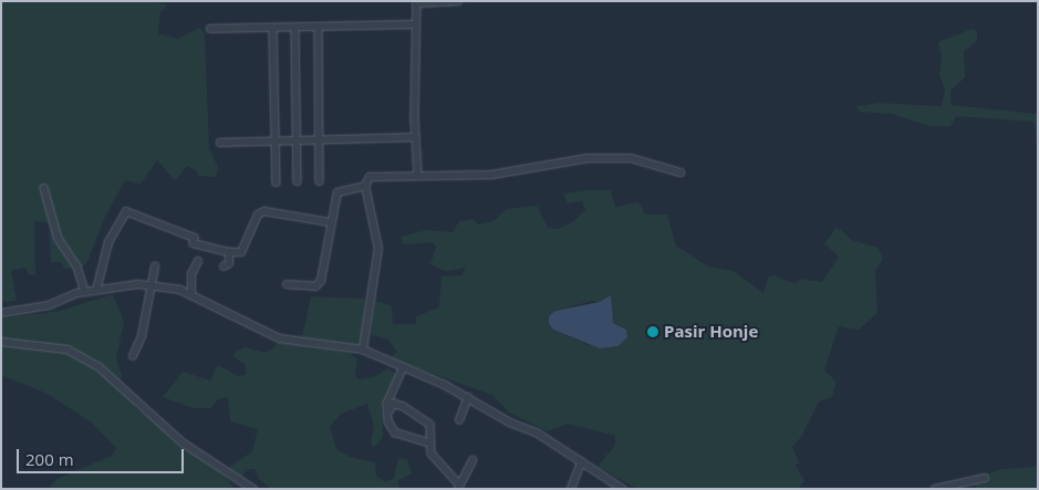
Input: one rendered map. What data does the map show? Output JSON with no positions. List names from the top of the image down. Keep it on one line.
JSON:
{"places":["Pasir Honje"],"scale_bar":"200 m"}
